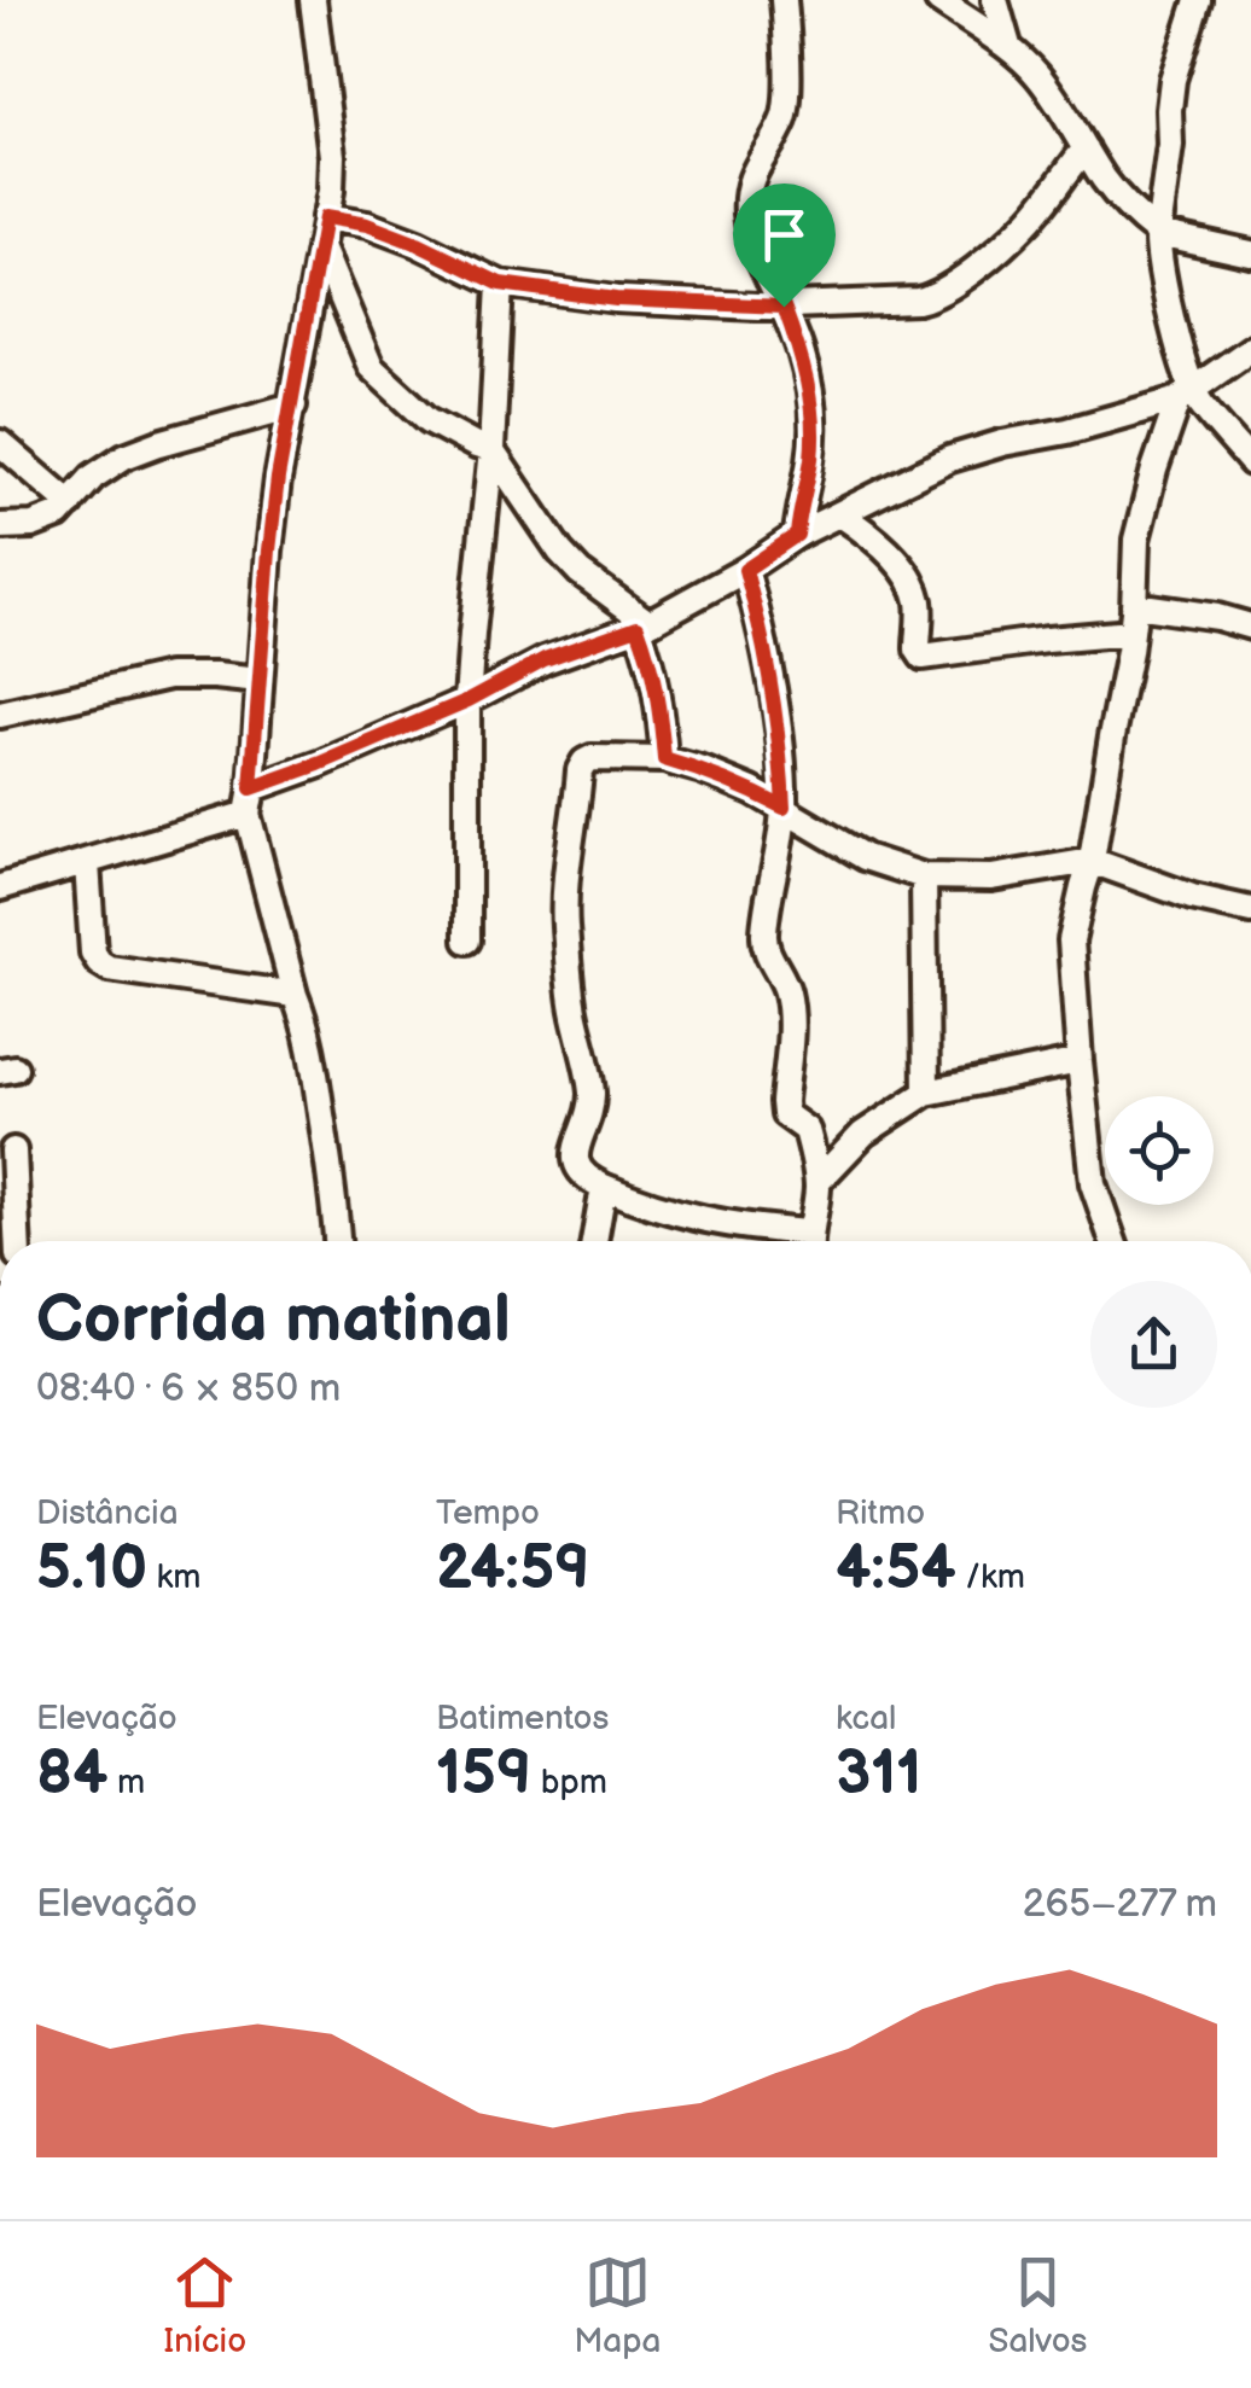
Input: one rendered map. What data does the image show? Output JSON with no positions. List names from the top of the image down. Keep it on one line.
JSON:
{"page":{"heading":["Corrida matinal","08:40 · 6 × 850 m"],"stats":[["Distância","5.10 km"],["Tempo","24:59"],["Ritmo","4:54 /km"],["Elevação","84 m"],["Batimentos","159 bpm"],["kcal","311"]],"chart":["Elevação","265–277 m"],"tabs":["Início","Mapa","Salvos"]}}
